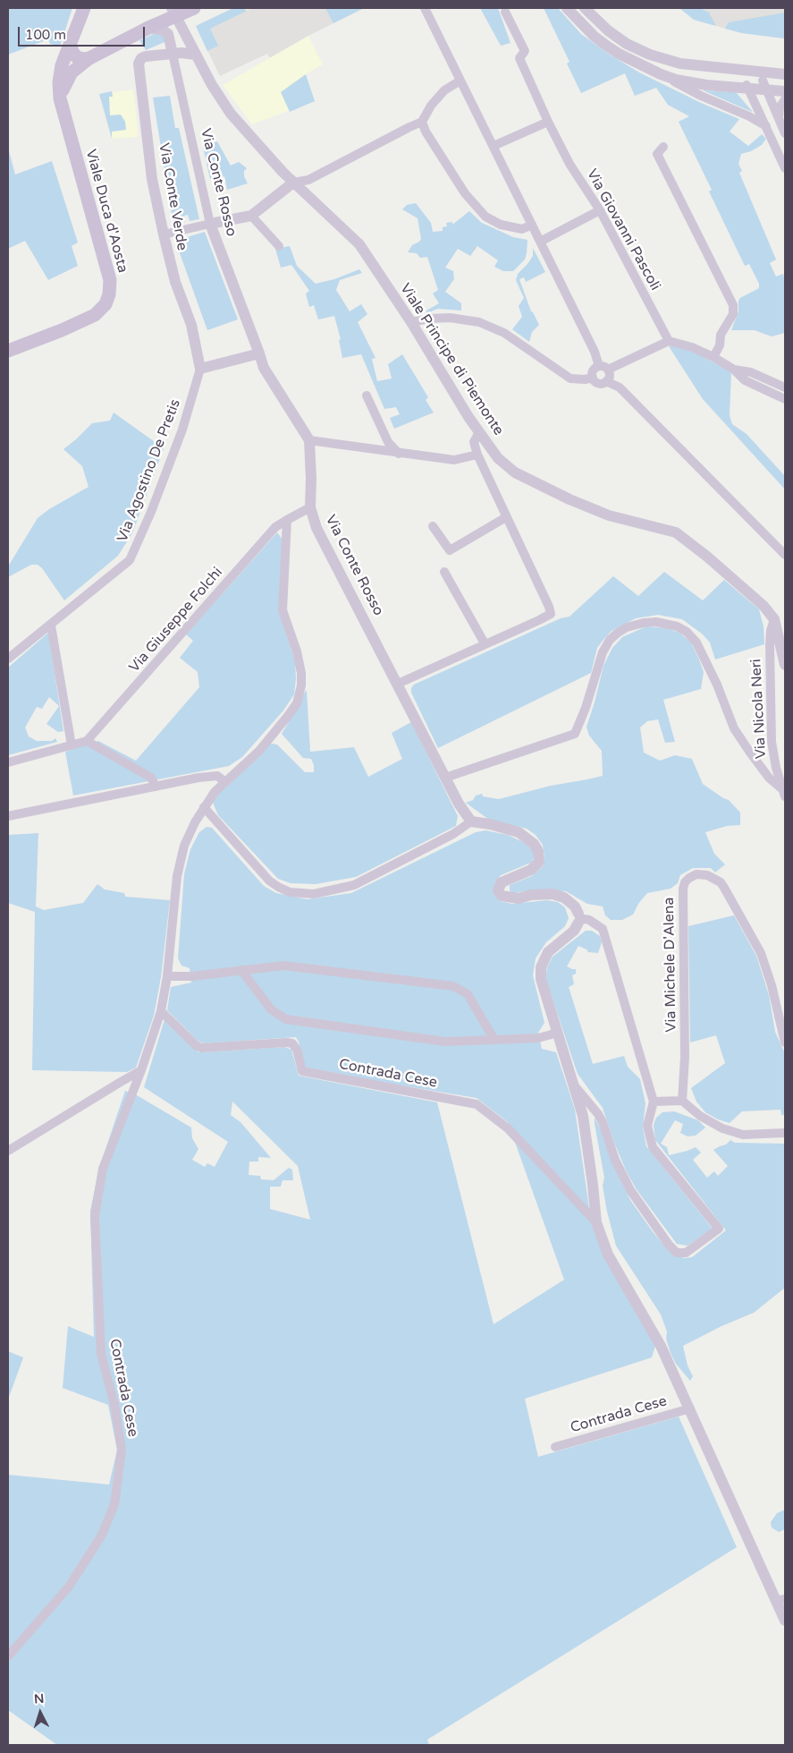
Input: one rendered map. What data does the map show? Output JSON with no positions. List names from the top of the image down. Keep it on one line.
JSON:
{"streets":{"main road":["Viale Duca d'Aosta"],"street":["Via Conte Rosso","Via Conte Verde","Via Giovanni Pascoli","Viale Principe di Piemonte","Via Agostino De Pretis","Via Giuseppe Folchi","Via Nicola Neri","Via Michele D'Alena","Contrada Cese"]},"crossings":[["Via Conte Rosso","Via Conte Verde"],["Via Conte Rosso","Via Giuseppe Folchi"],["Via Conte Verde","Via Agostino De Pretis"],["Viale Principe di Piemonte","Via Nicola Neri"],["Via Giuseppe Folchi","Contrada Cese"]],"scale_bar":"100 m","north":"top"}
